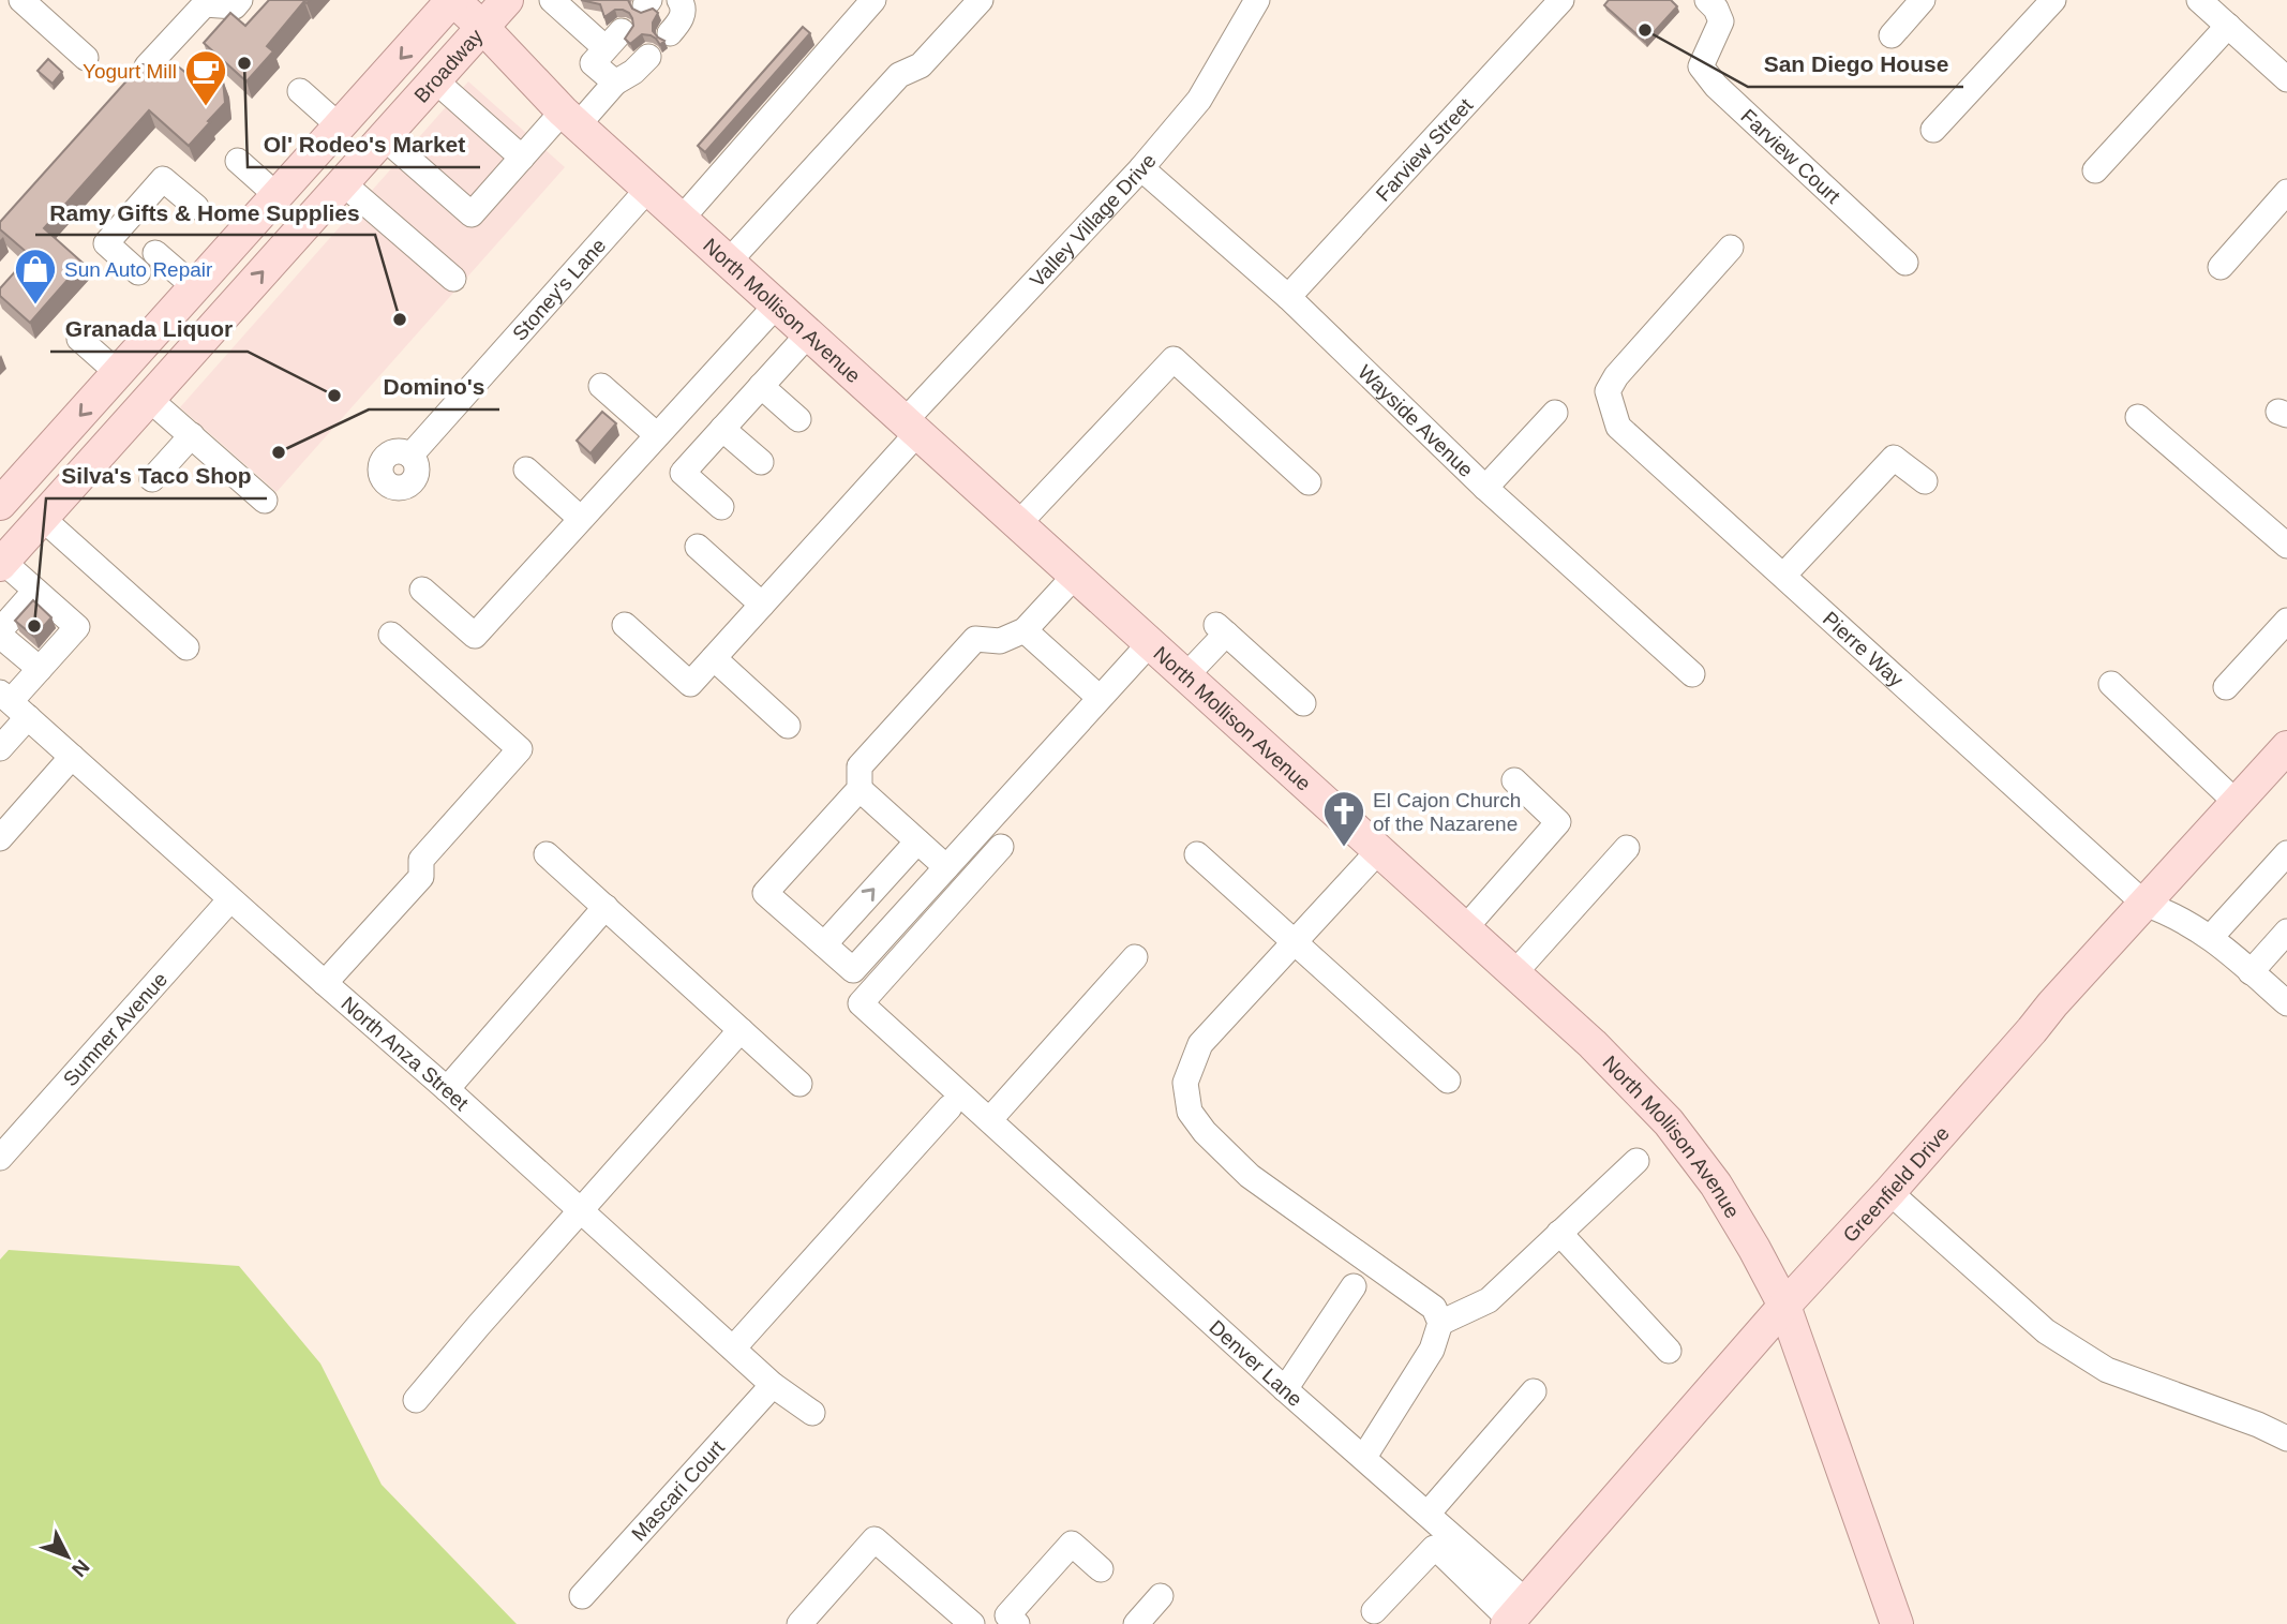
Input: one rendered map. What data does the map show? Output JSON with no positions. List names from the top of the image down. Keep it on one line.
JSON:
{"streets":{"main road":["Broadway","North Mollison Avenue","Greenfield Drive"],"street":["Farview Street","Farview Court","Valley Village Drive","Stoney's Lane","Wayside Avenue","Pierre Way","Sumner Avenue","North Anza Street","Denver Lane","Mascari Court"]},"crossings":[["Broadway","North Mollison Avenue"],["Farview Street","Wayside Avenue"],["Valley Village Drive","North Mollison Avenue"],["Valley Village Drive","Wayside Avenue"],["Stoney's Lane","North Mollison Avenue"],["North Mollison Avenue","Greenfield Drive"],["Pierre Way","Greenfield Drive"],["Sumner Avenue","North Anza Street"],["North Anza Street","Mascari Court"],["Greenfield Drive","Denver Lane"]],"places":{"other":["San Diego House","Ol' Rodeo's Market","Ramy Gifts & Home Supplies","Granada Liquor","Domino's","Silva's Taco Shop"],"cafe":["Yogurt Mill"],"shop":["Sun Auto Repair"],"church":["El Cajon Church of the Nazarene"]},"north":"bottom right"}
